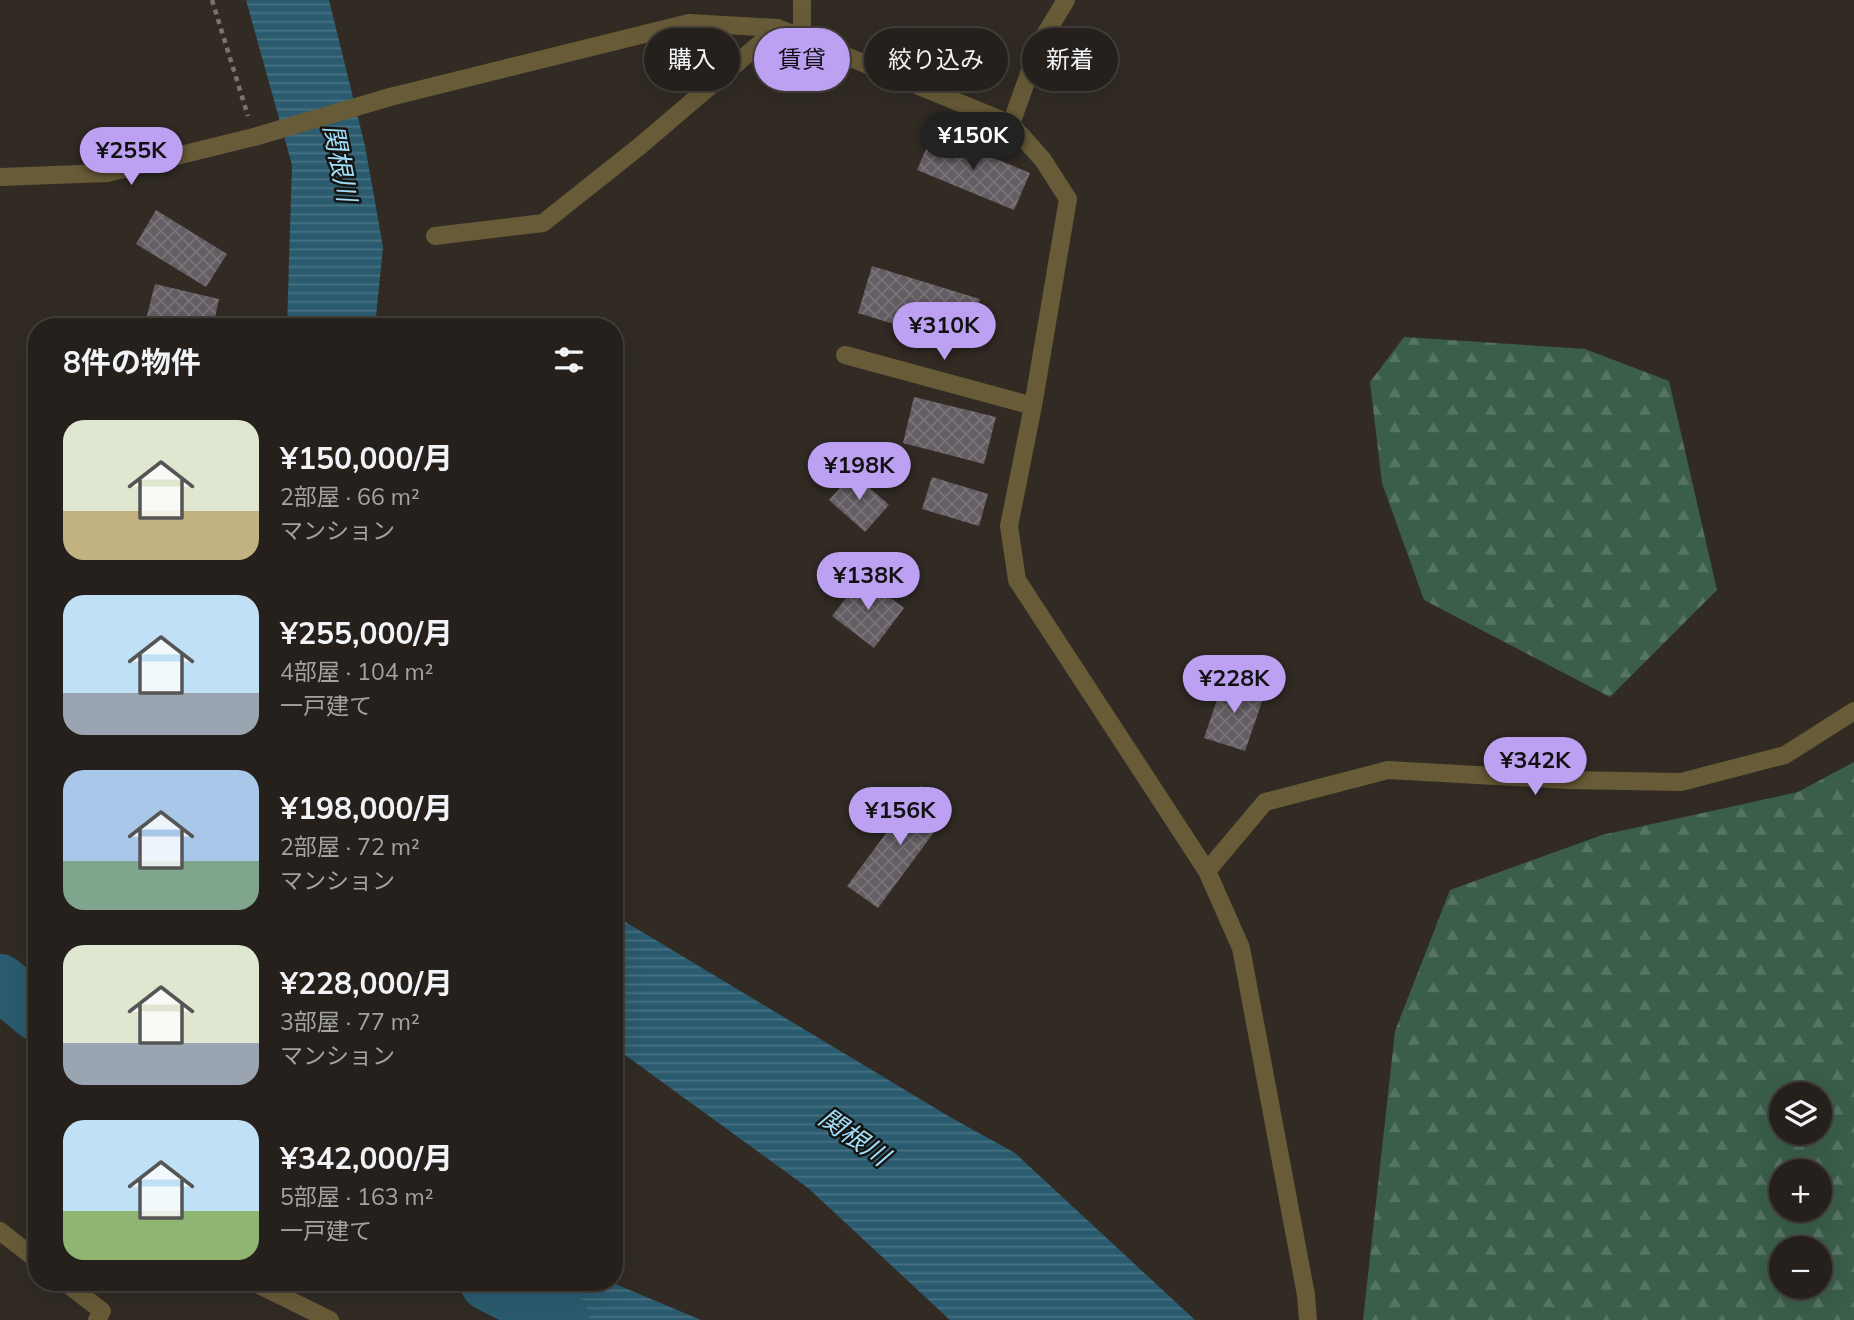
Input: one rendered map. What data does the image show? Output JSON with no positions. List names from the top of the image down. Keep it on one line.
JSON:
{"water":["関根川"],"page":{"chip":["購入","賃貸","絞り込み","新着"],"price":["¥150K","¥255K","¥310K","¥198K","¥138K","¥228K","¥342K","¥156K"],"heading":"8件の物件","list":[{"name":"¥150,000/月","note":"2部屋 · 66 m² · マンション"},{"name":"¥255,000/月","note":"4部屋 · 104 m² · 一戸建て"},{"name":"¥198,000/月","note":"2部屋 · 72 m² · マンション"},{"name":"¥228,000/月","note":"3部屋 · 77 m² · マンション"},{"name":"¥342,000/月","note":"5部屋 · 163 m² · 一戸建て"}],"map_buttons":["+","−"]}}
